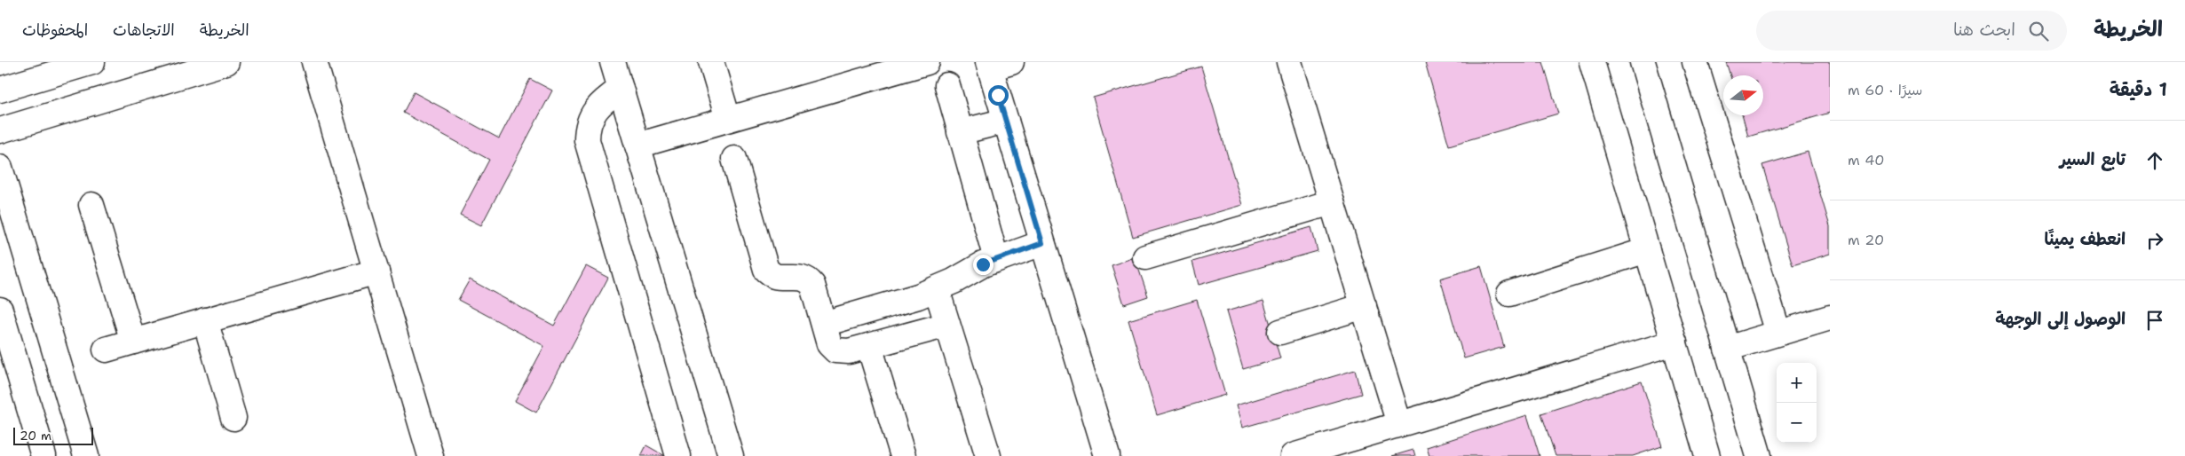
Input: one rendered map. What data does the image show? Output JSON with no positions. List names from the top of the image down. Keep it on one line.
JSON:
{"scale_bar":"20 m","north":"right","page":{"header":"الخريطة","search":"ابحث هنا","nav":["الخريطة","الاتجاهات","المحفوظات"],"heading":["1 دقيقة","سيرًا · 60 m"],"list":[["تابع السير","40 m"],["انعطف يمينًا","20 m"],"الوصول إلى الوجهة"],"map_buttons":["+","−"],"scale":"20 m"}}
